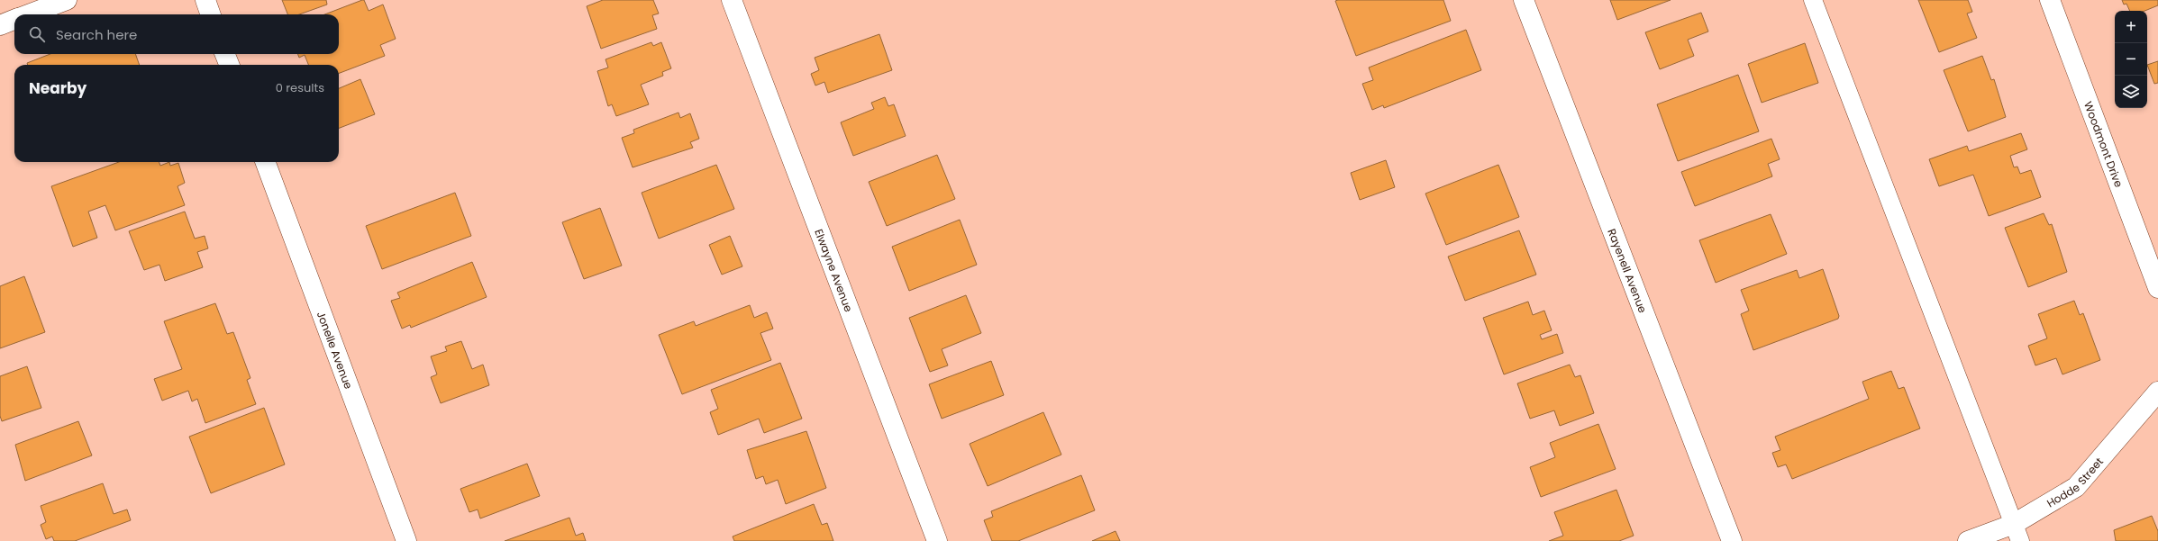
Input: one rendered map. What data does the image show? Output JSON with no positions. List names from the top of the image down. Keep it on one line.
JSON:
{"streets":{"street":["Woodmont Drive","Elwayne Avenue","Rayenell Avenue","Jonelle Avenue","Hodde Street"]},"page":{"map_buttons":["+","−"],"search":"Search here","heading":["Nearby","0 results"]}}
